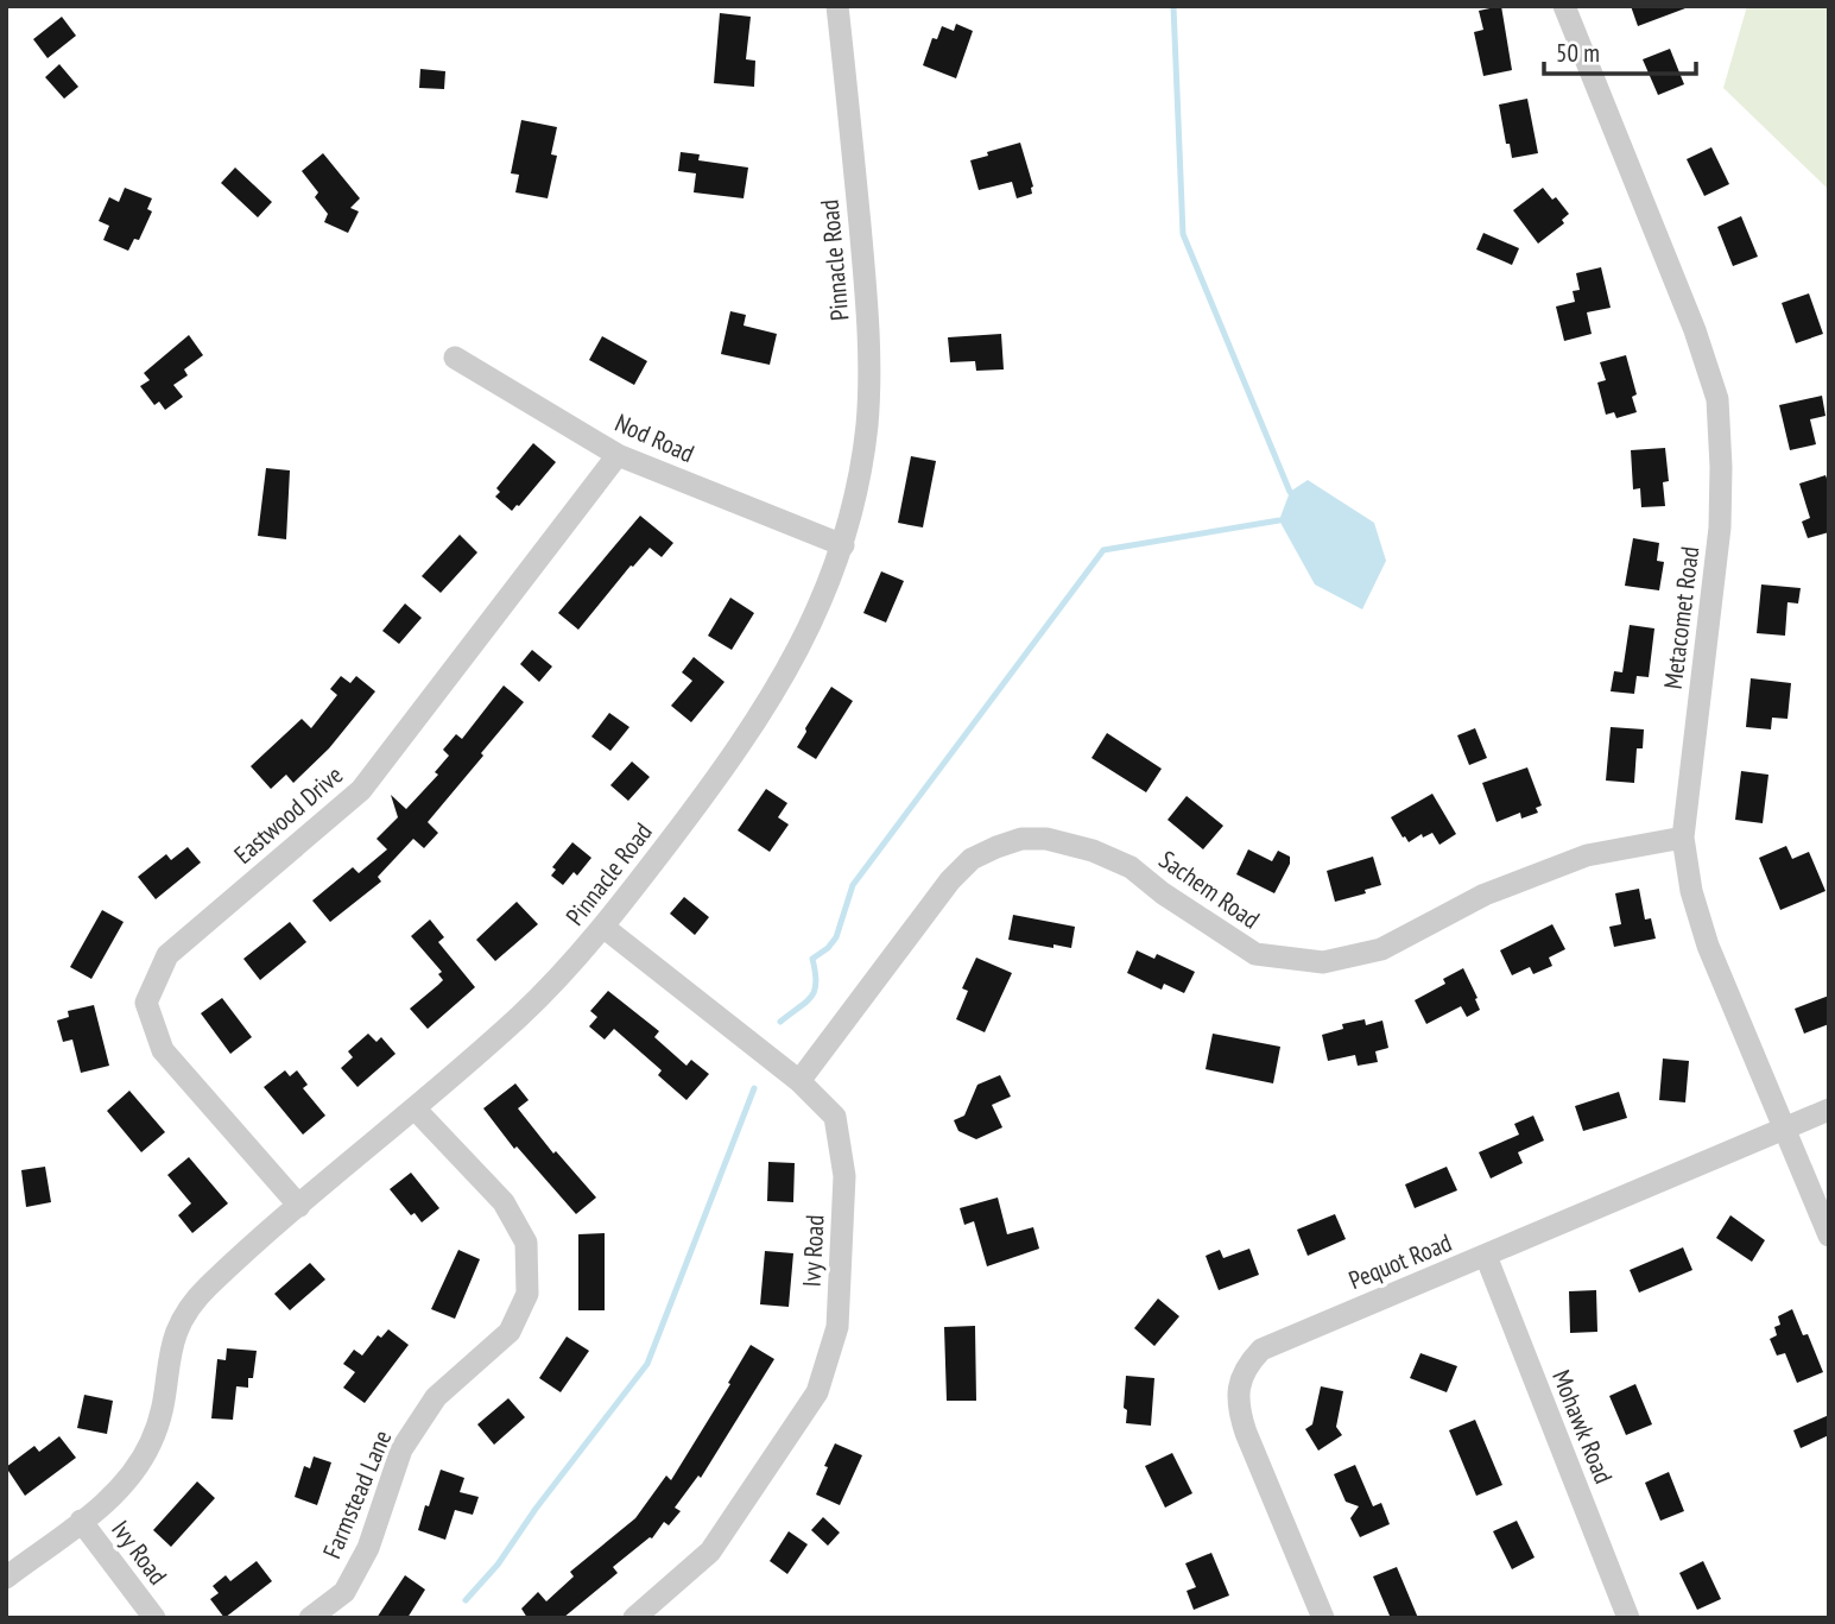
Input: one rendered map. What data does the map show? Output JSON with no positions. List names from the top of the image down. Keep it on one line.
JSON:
{"streets":{"street":["Pinnacle Road","Nod Road","Metacomet Road","Eastwood Drive","Sachem Road","Ivy Road","Pequot Road","Mohawk Road","Farmstead Lane"]},"crossings":[["Pinnacle Road","Nod Road"],["Pinnacle Road","Eastwood Drive"],["Pinnacle Road","Ivy Road"],["Pinnacle Road","Farmstead Lane"],["Nod Road","Eastwood Drive"],["Metacomet Road","Sachem Road"],["Metacomet Road","Pequot Road"],["Sachem Road","Ivy Road"],["Pequot Road","Mohawk Road"]],"scale_bar":"50 m"}
